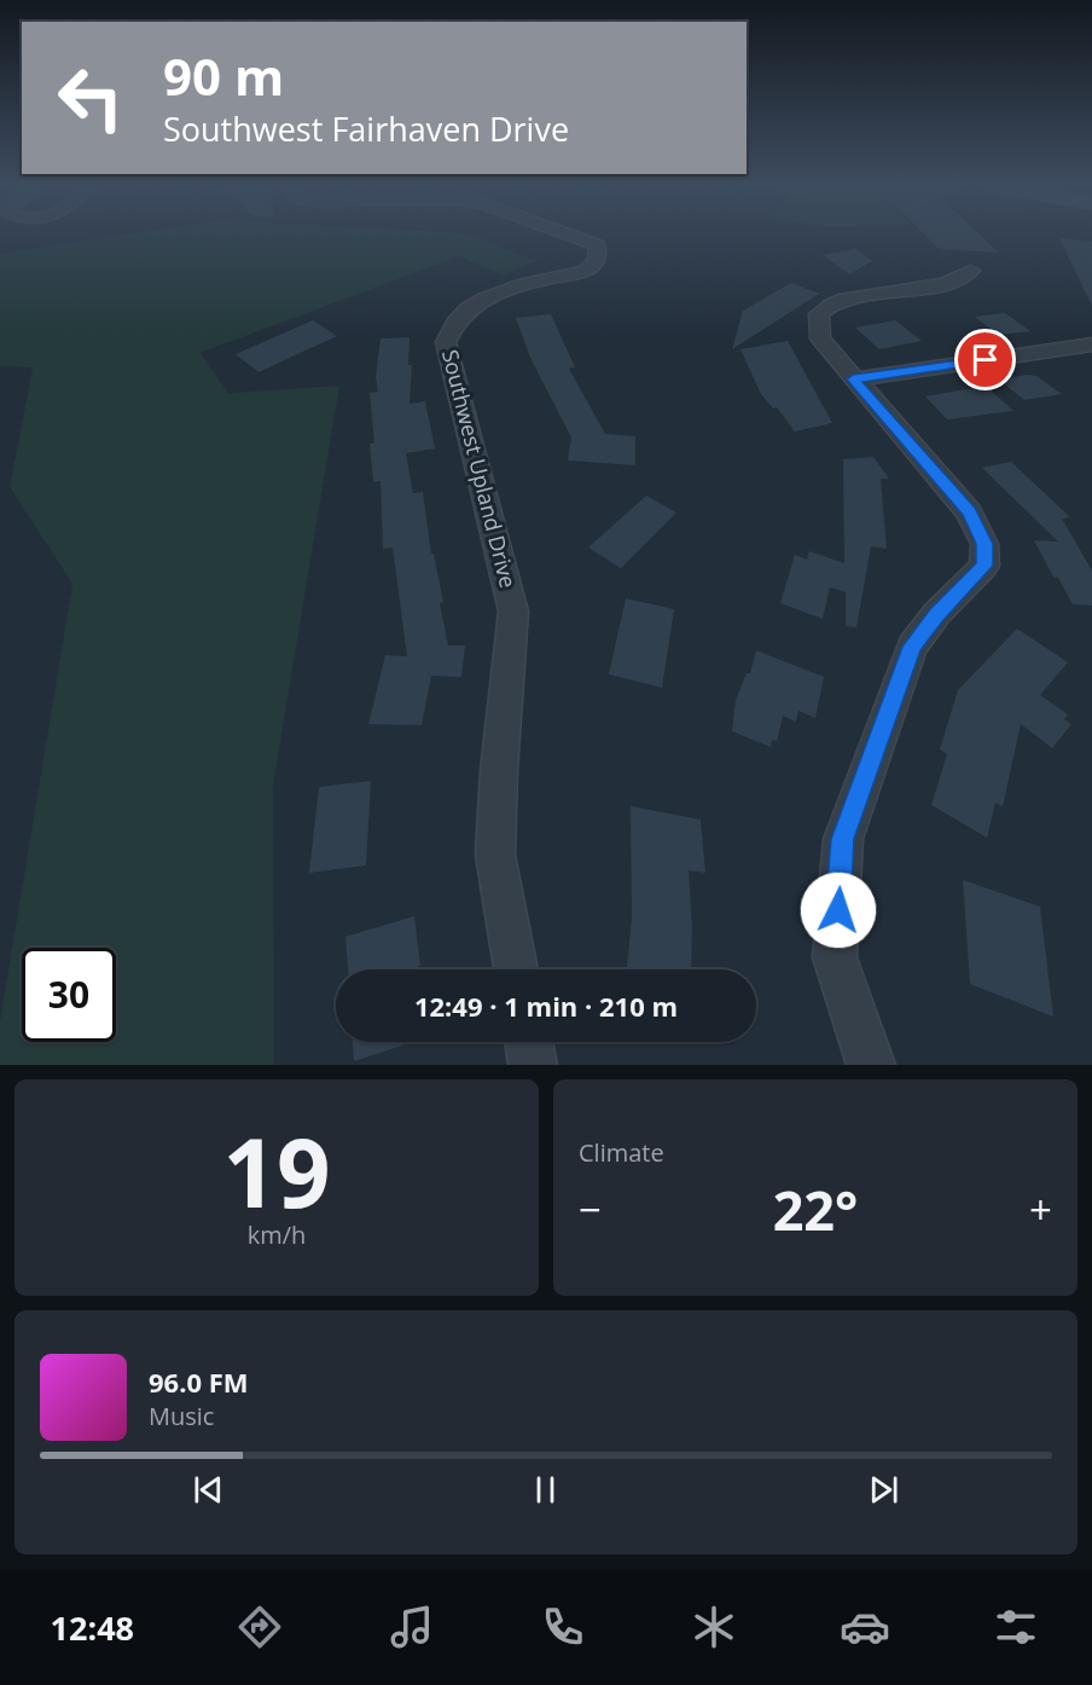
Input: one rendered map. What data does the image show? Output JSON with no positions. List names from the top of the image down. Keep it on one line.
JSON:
{"streets":{"street":["Southwest Upland Drive"]},"page":{"turn":["90 m","Southwest Fairhaven Drive"],"limit":"30","trip":"12:49 · 1 min · 210 m","tile":[["19","km/h"],"Climate"],"heat":["−","22°","+"],"song":["96.0 FM","Music"],"tabs":"12:48"}}
